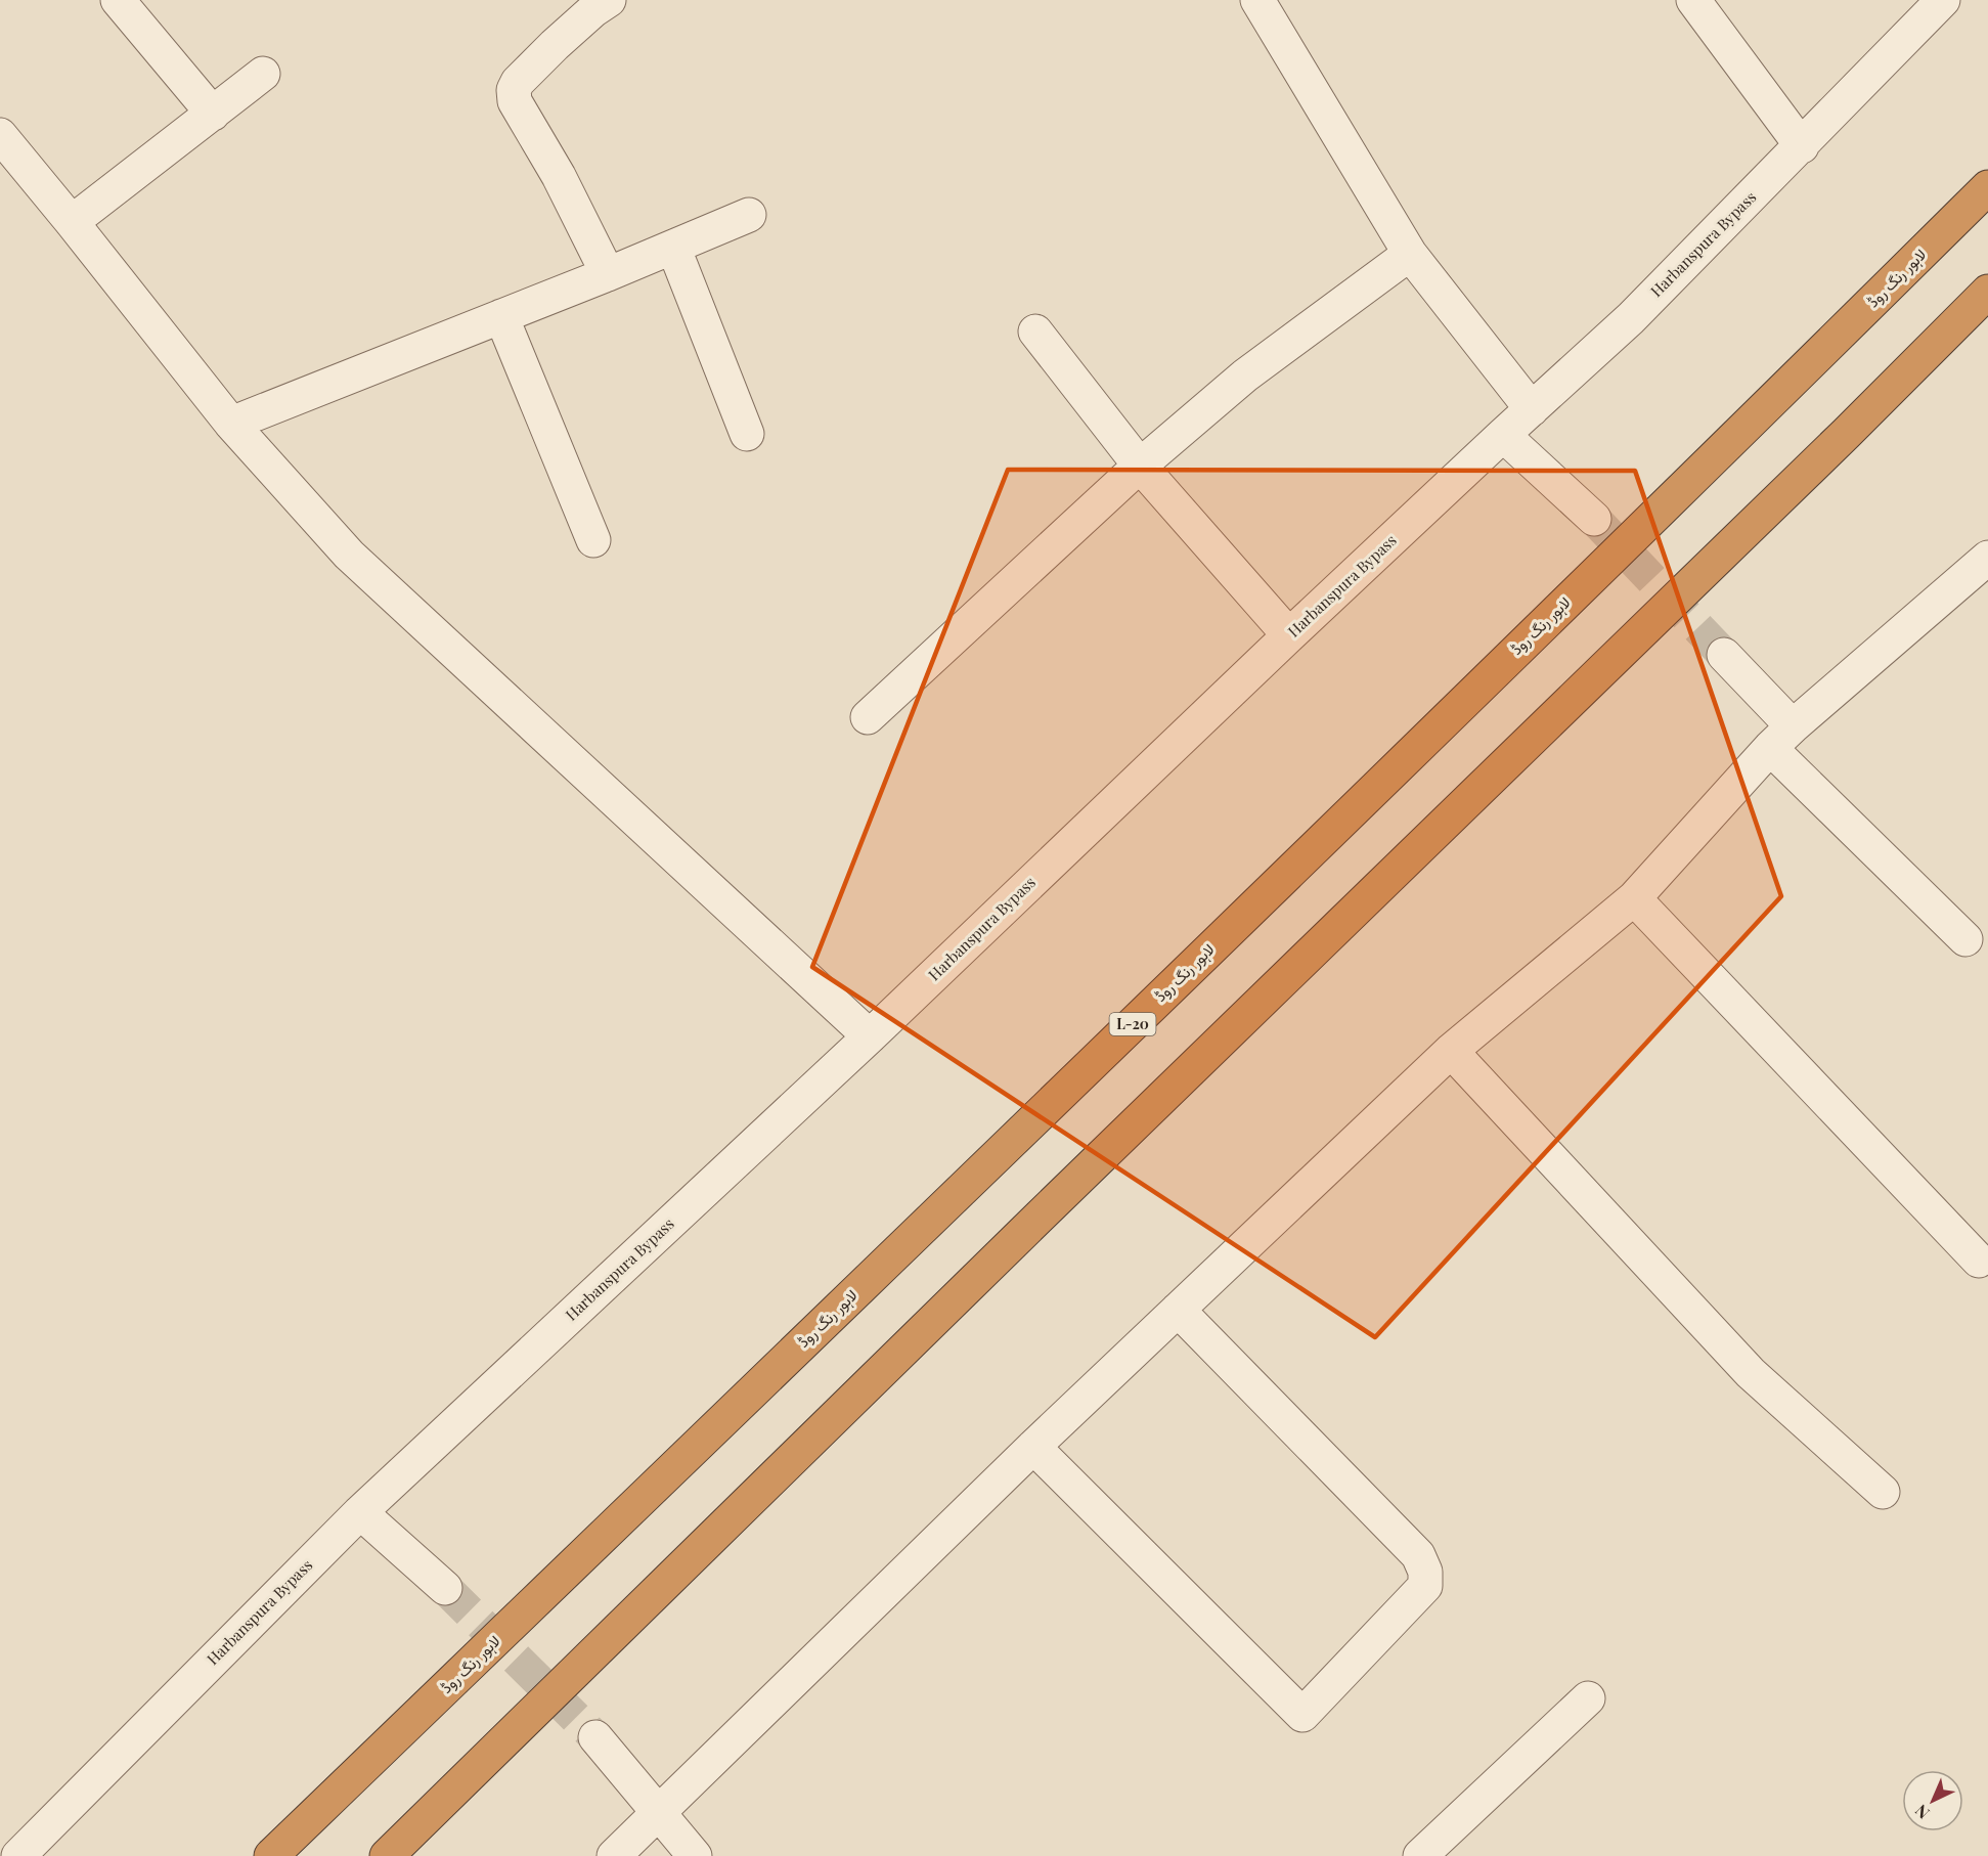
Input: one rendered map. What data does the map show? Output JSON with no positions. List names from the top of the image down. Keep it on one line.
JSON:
{"streets":{"highway":["لاہور رنگ روڈ","L-20"],"street":["Harbanspura Bypass"]},"north":"bottom left"}
